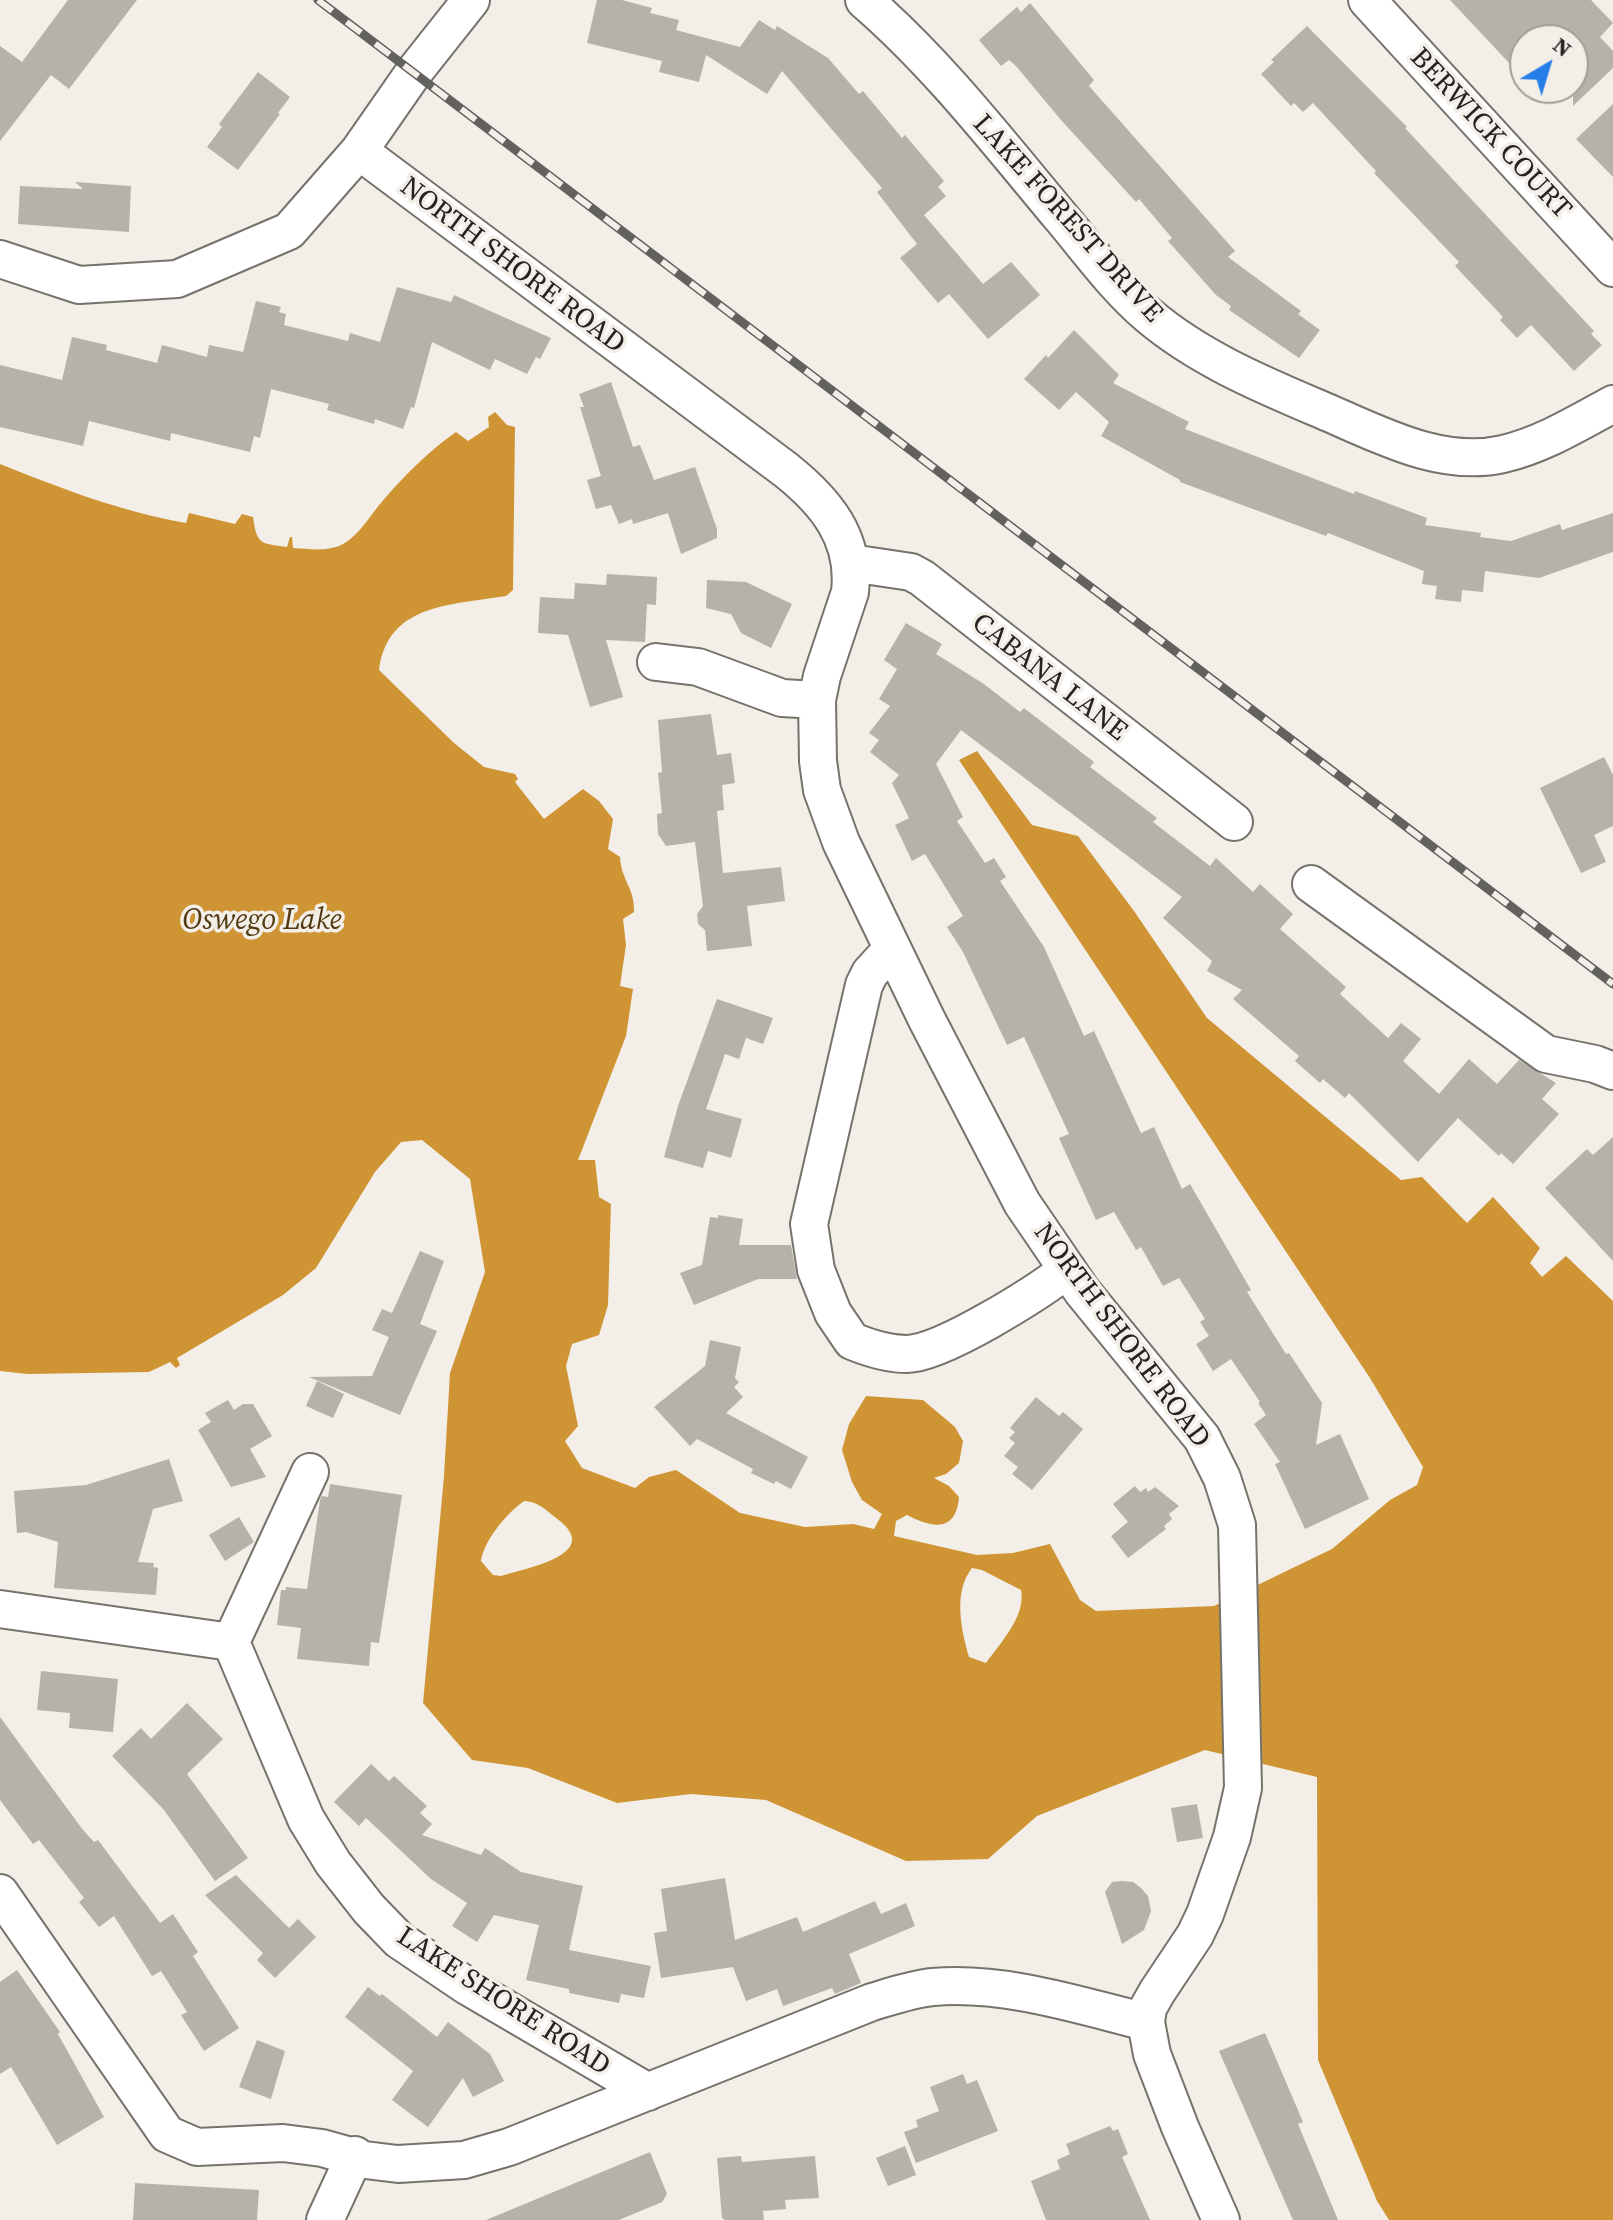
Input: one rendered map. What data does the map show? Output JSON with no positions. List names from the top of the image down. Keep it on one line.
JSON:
{"streets":{"street":["BERWICK COURT","LAKE FOREST DRIVE","NORTH SHORE ROAD","CABANA LANE","LAKE SHORE ROAD"]},"crossings":[["NORTH SHORE ROAD","CABANA LANE"],["NORTH SHORE ROAD","LAKE SHORE ROAD"]],"water":["Oswego Lake"],"north":"top right"}
